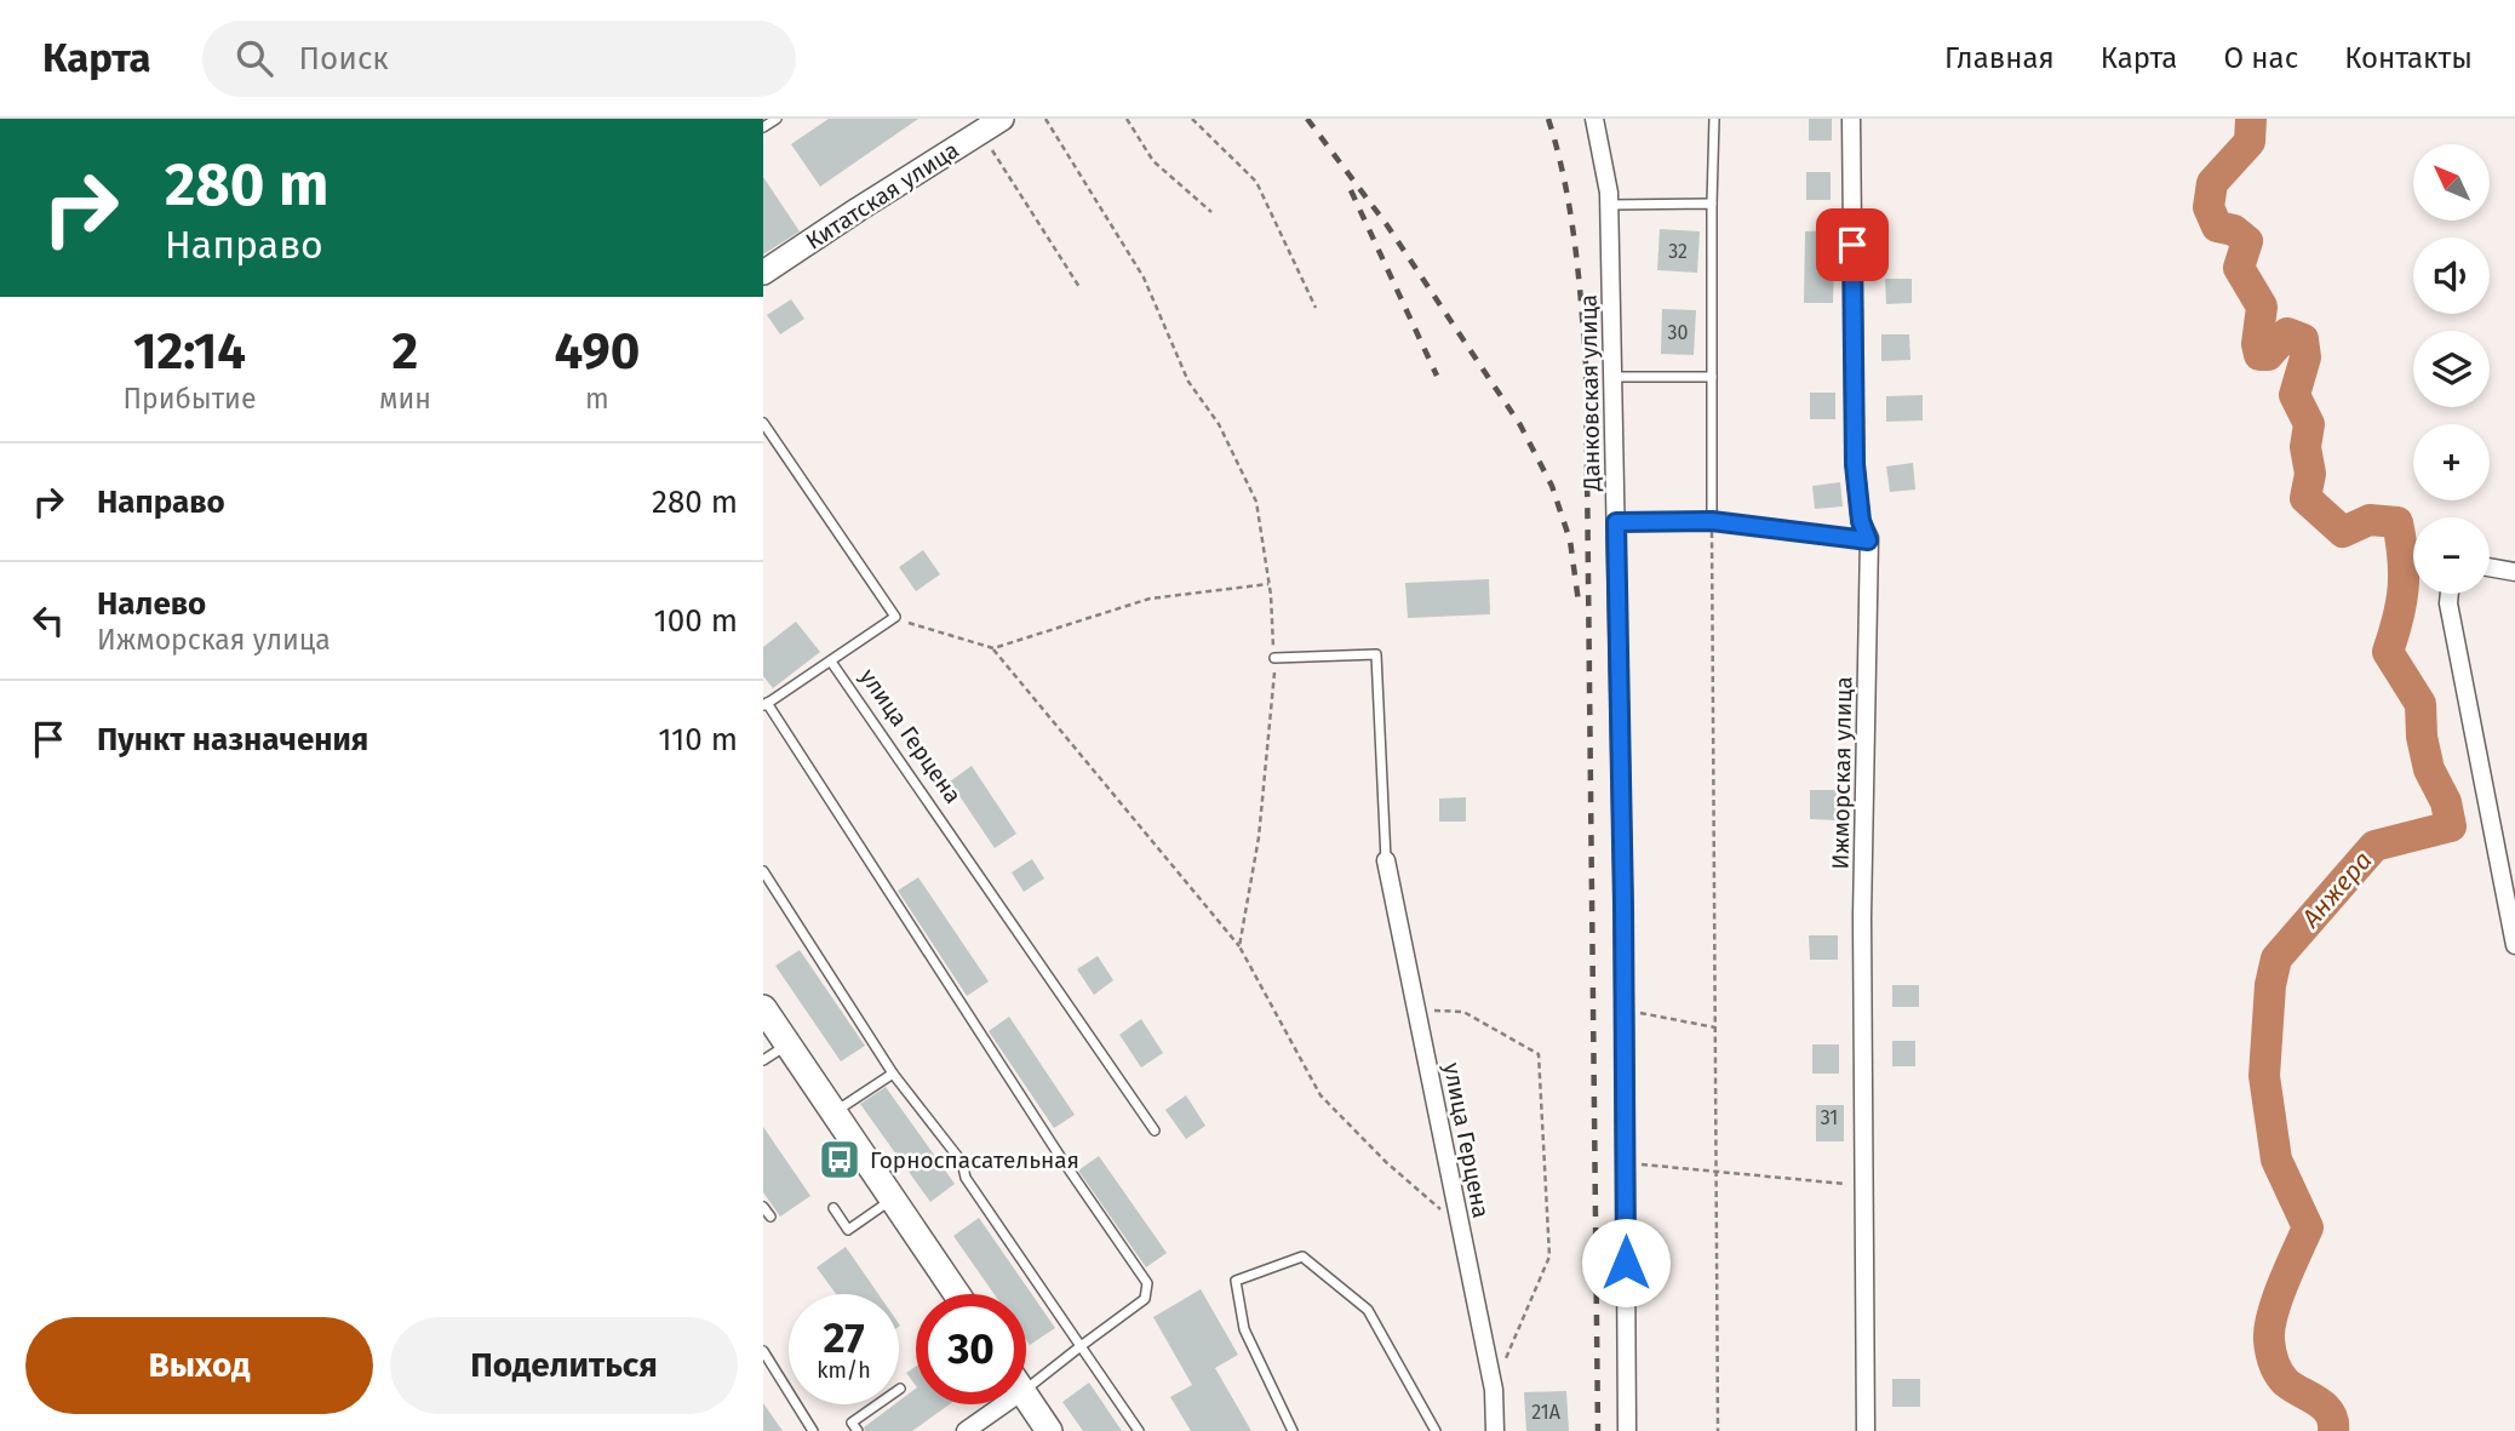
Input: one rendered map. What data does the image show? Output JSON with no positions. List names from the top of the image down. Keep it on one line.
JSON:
{"streets":{"street":["Китатская улица","Данковская улица","улица Герцена","Ижморская улица"]},"water":["Анжера"],"places":{"bus stop":["Горноспасательная"]},"house_numbers":["32","30","31","21А"],"north":"top left","page":{"header":"Карта","search":"Поиск","nav":["Главная","Карта","О нас","Контакты"],"turn":["280 m","Направо"],"map_buttons":["+","−"],"eta":["12:14","Прибытие","2","мин","490","m"],"list":[{"name":"Направо","value":"280 m"},{"name":"Налево","note":"Ижморская улица","value":"100 m"},{"name":"Пункт назначения","value":"110 m"}],"speed":"27 km/h","limit":"30","buttons":["Выход","Поделиться"]}}
